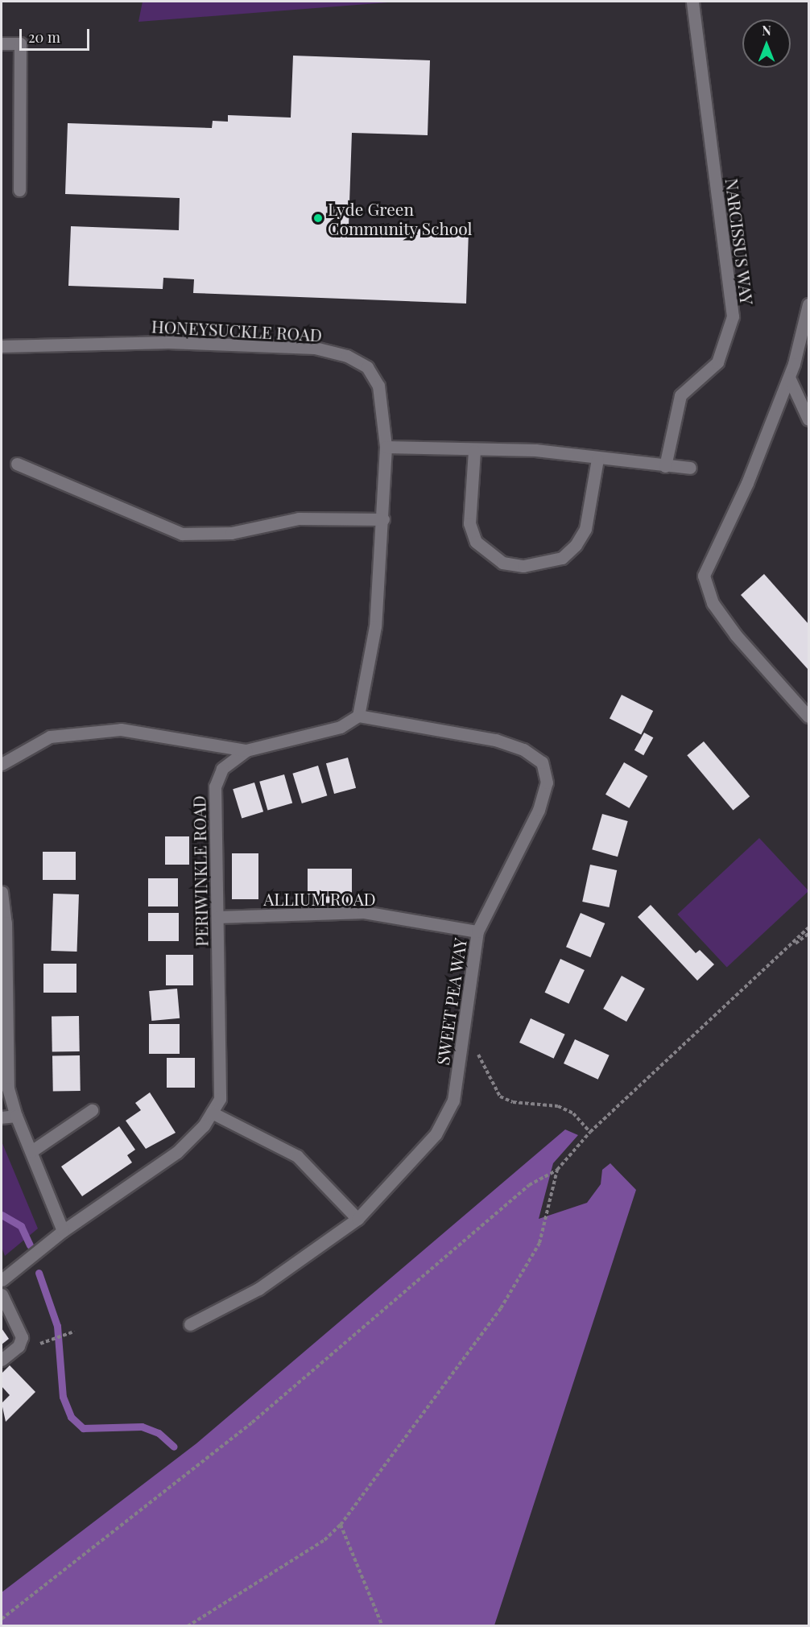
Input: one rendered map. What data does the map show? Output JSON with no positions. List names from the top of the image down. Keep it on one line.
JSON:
{"streets":{"street":["NARCISSUS WAY","HONEYSUCKLE ROAD","PERIWINKLE ROAD","ALLIUM ROAD","SWEET PEA WAY"]},"crossings":[["PERIWINKLE ROAD","ALLIUM ROAD"],["PERIWINKLE ROAD","SWEET PEA WAY"],["ALLIUM ROAD","SWEET PEA WAY"]],"places":["Lyde Green Community School"],"scale_bar":"20 m","north":"top"}
